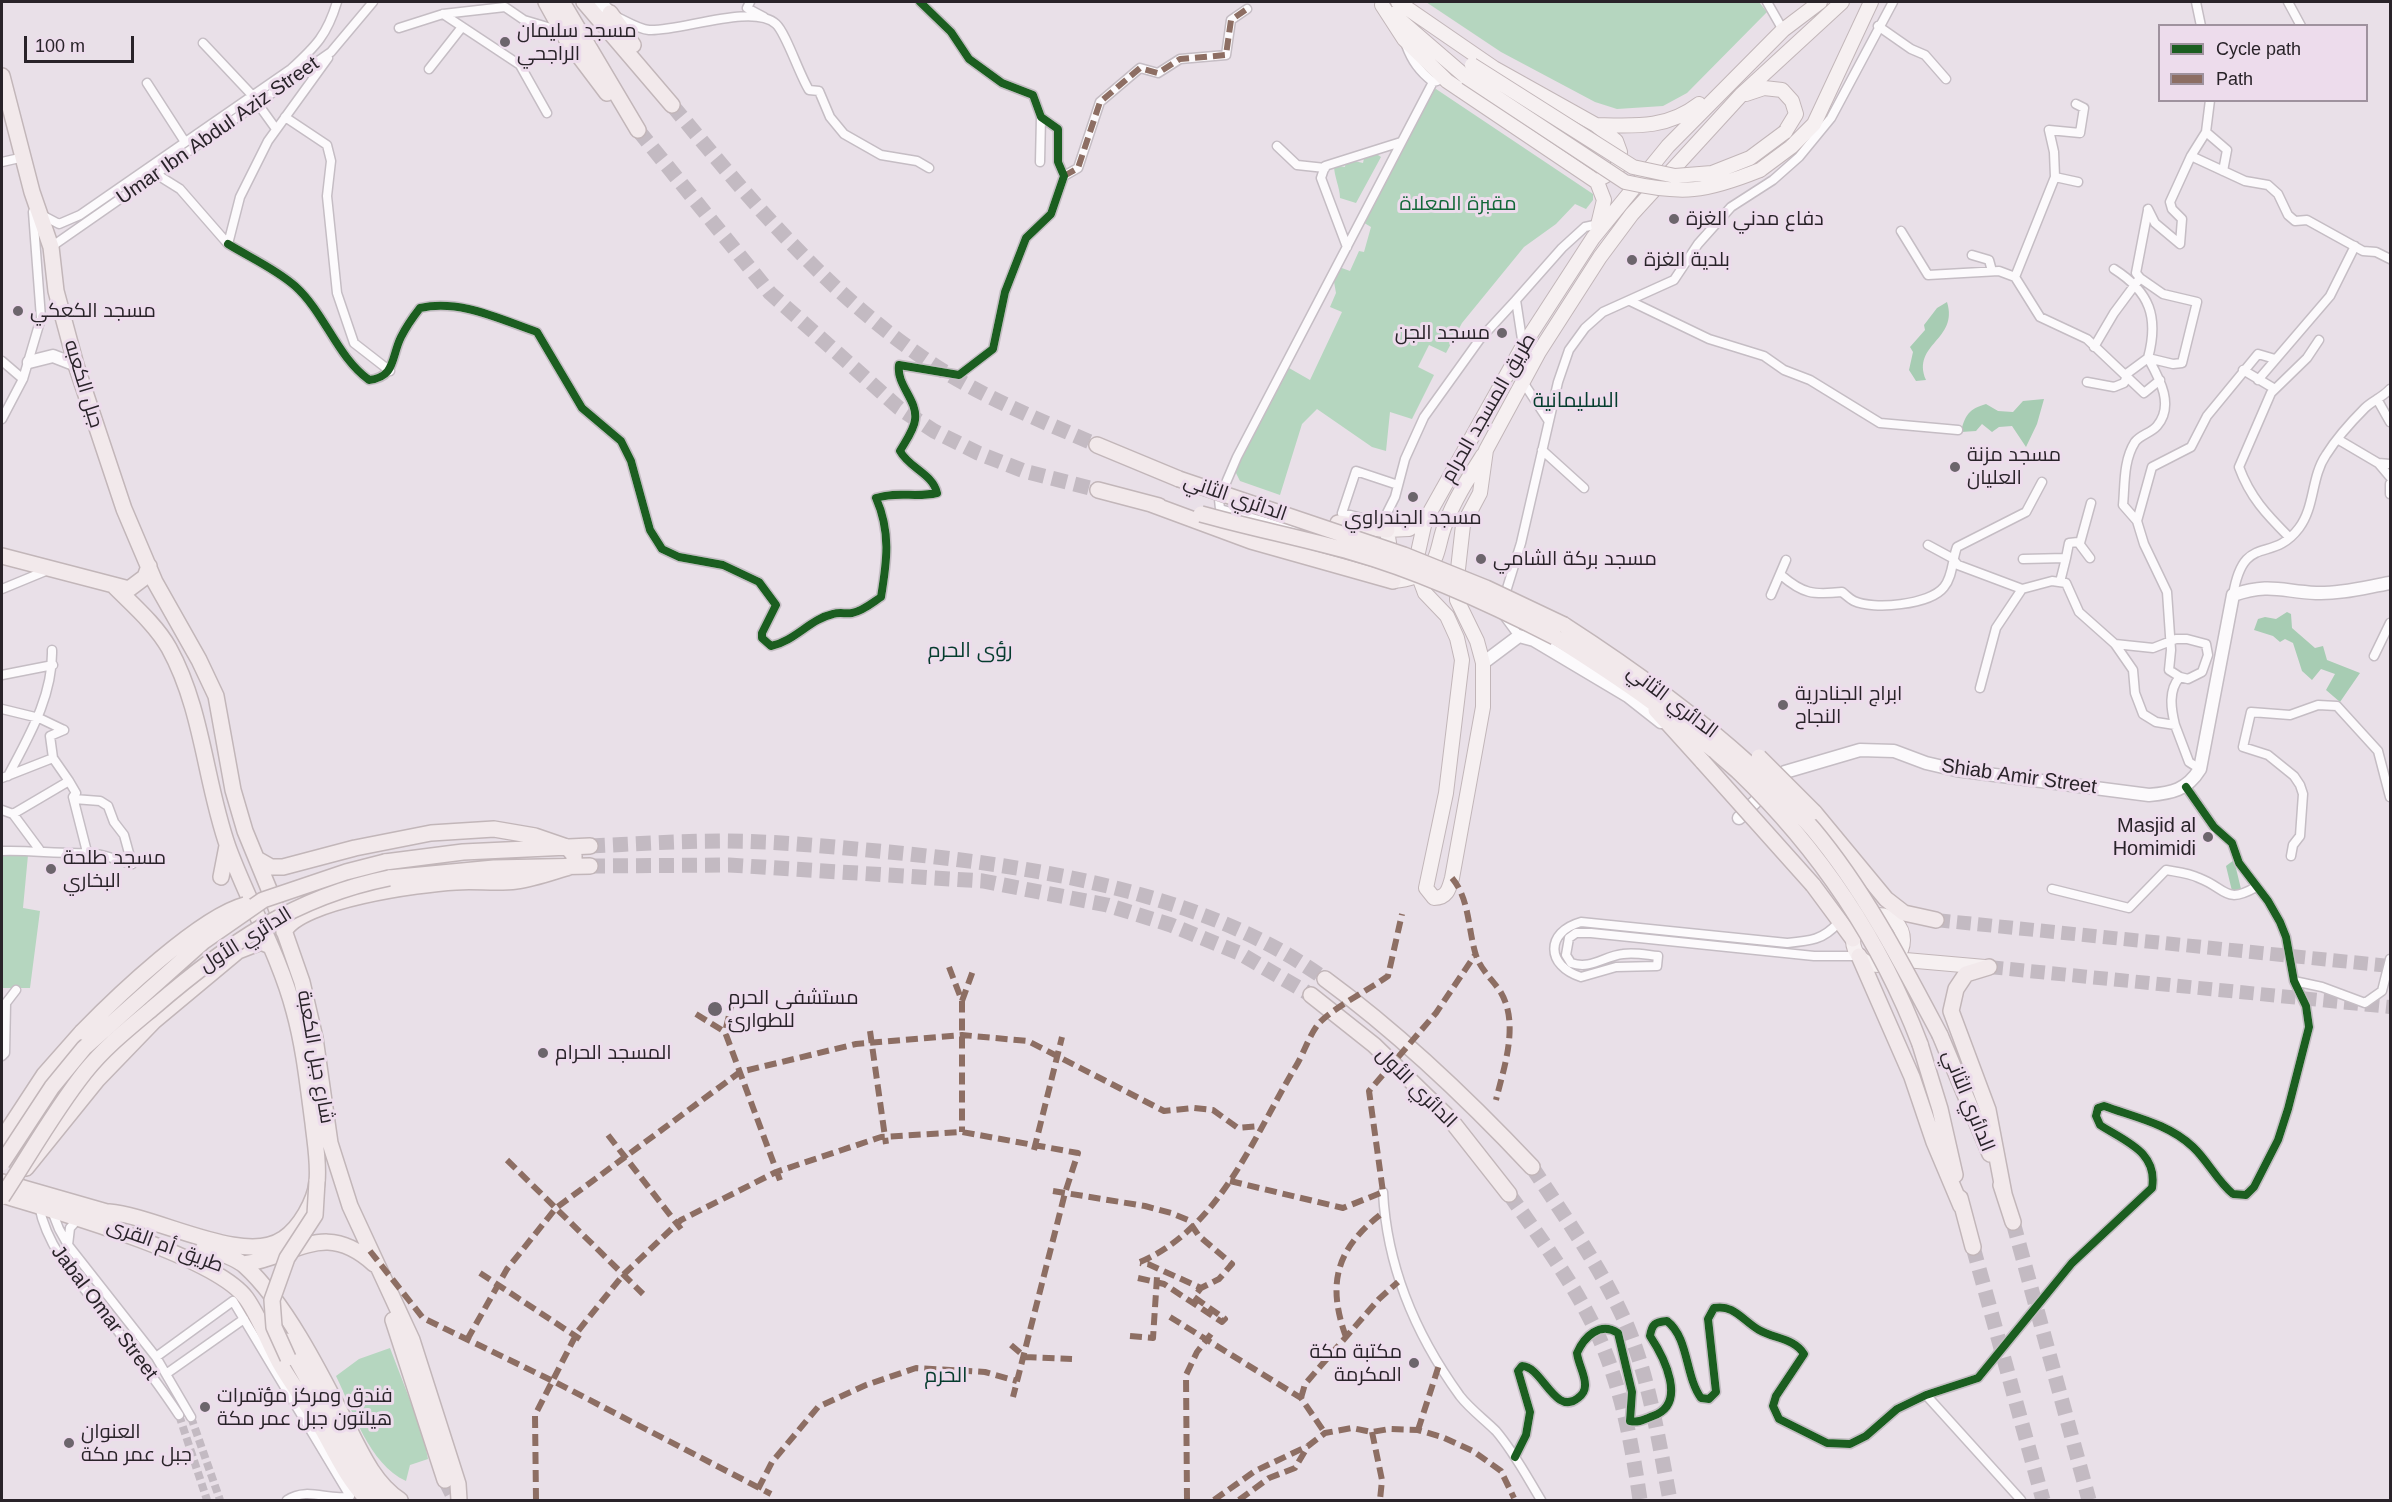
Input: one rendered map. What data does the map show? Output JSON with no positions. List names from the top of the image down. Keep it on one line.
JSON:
{"streets":{"highway":["جبل الكعبه","الدائري الثاني","الدائري الأول","شارع جبل الكعبة","طريق أم القرى"],"main road":["طريق المسجد الحرام"],"street":["Umar Ibn Abdul Aziz Street","Shiab Amir Street","Jabal Omar Street"]},"crossings":[["Umar Ibn Abdul Aziz Street","جبل الكعبه"],["جبل الكعبه","شارع جبل الكعبة"],["الدائري الأول","طريق أم القرى"],["شارع جبل الكعبة","طريق أم القرى"],["طريق أم القرى","Jabal Omar Street"]],"districts":["السليمانية","رؤى الحرم","الحرم"],"parks":["مقبرة المعلاة"],"places":["مسجد سليمان الراجحي","دفاع مدني الغزة","بلدية الغزة","مسجد الكعكي","مسجد الجن","مسجد مزنة العليان","مسجد الجندراوي","مسجد بركة الشامي","ابراج الجنادرية النجاح","Masjid al Homimidi","مسجد طلحة البخاري","مستشفى الحرم للطوارئ","المسجد الحرام","مكتبة مكة المكرمة","فندق ومركز مؤتمرات هيلتون جبل عمر مكة","العنوان جبل عمر مكة"],"legend":["Cycle path","Path"],"scale_bar":"100 m"}
